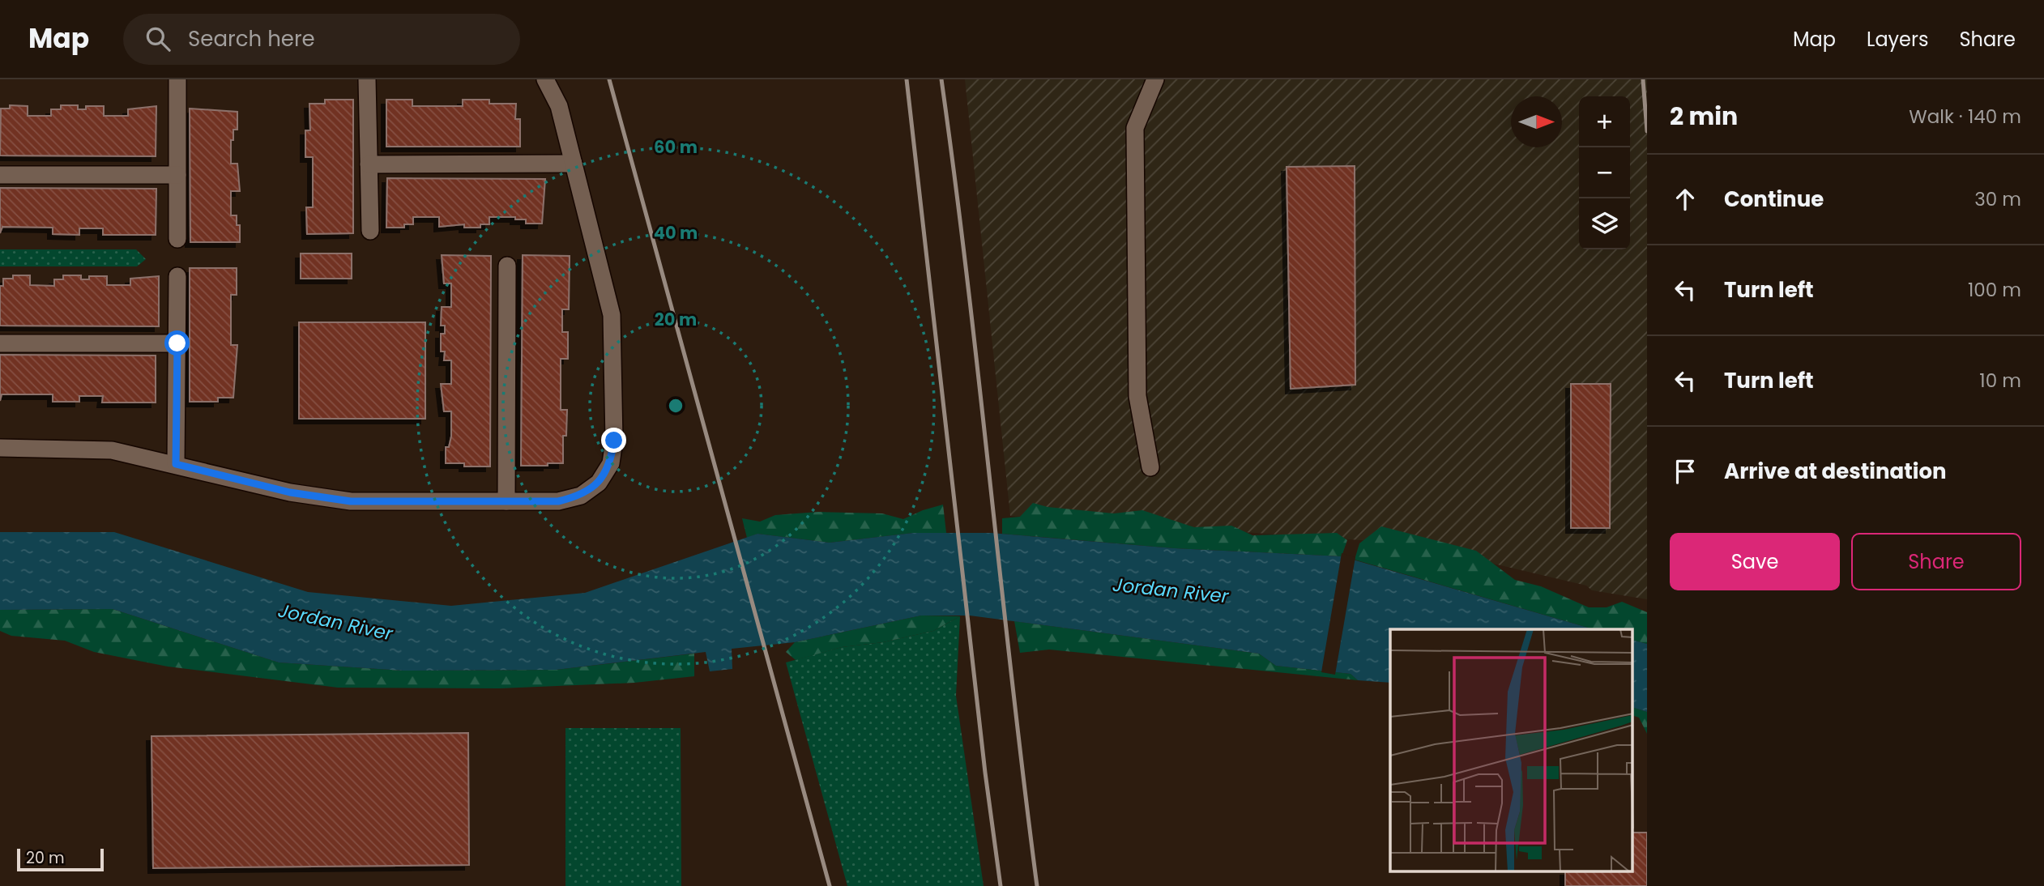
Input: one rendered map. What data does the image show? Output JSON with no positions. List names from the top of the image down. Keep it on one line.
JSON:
{"water":["Jordan River"],"scale_bar":"20 m","north":"right","page":{"header":"Map","search":"Search here","nav":["Map","Layers","Share"],"heading":["2 min","Walk · 140 m"],"map_buttons":["+","−"],"list":[["Continue","30 m"],["Turn left","100 m"],["Turn left","10 m"],"Arrive at destination"],"buttons":["Save","Share"],"scale":"20 m"},"rings":["60 m","40 m","20 m"]}
